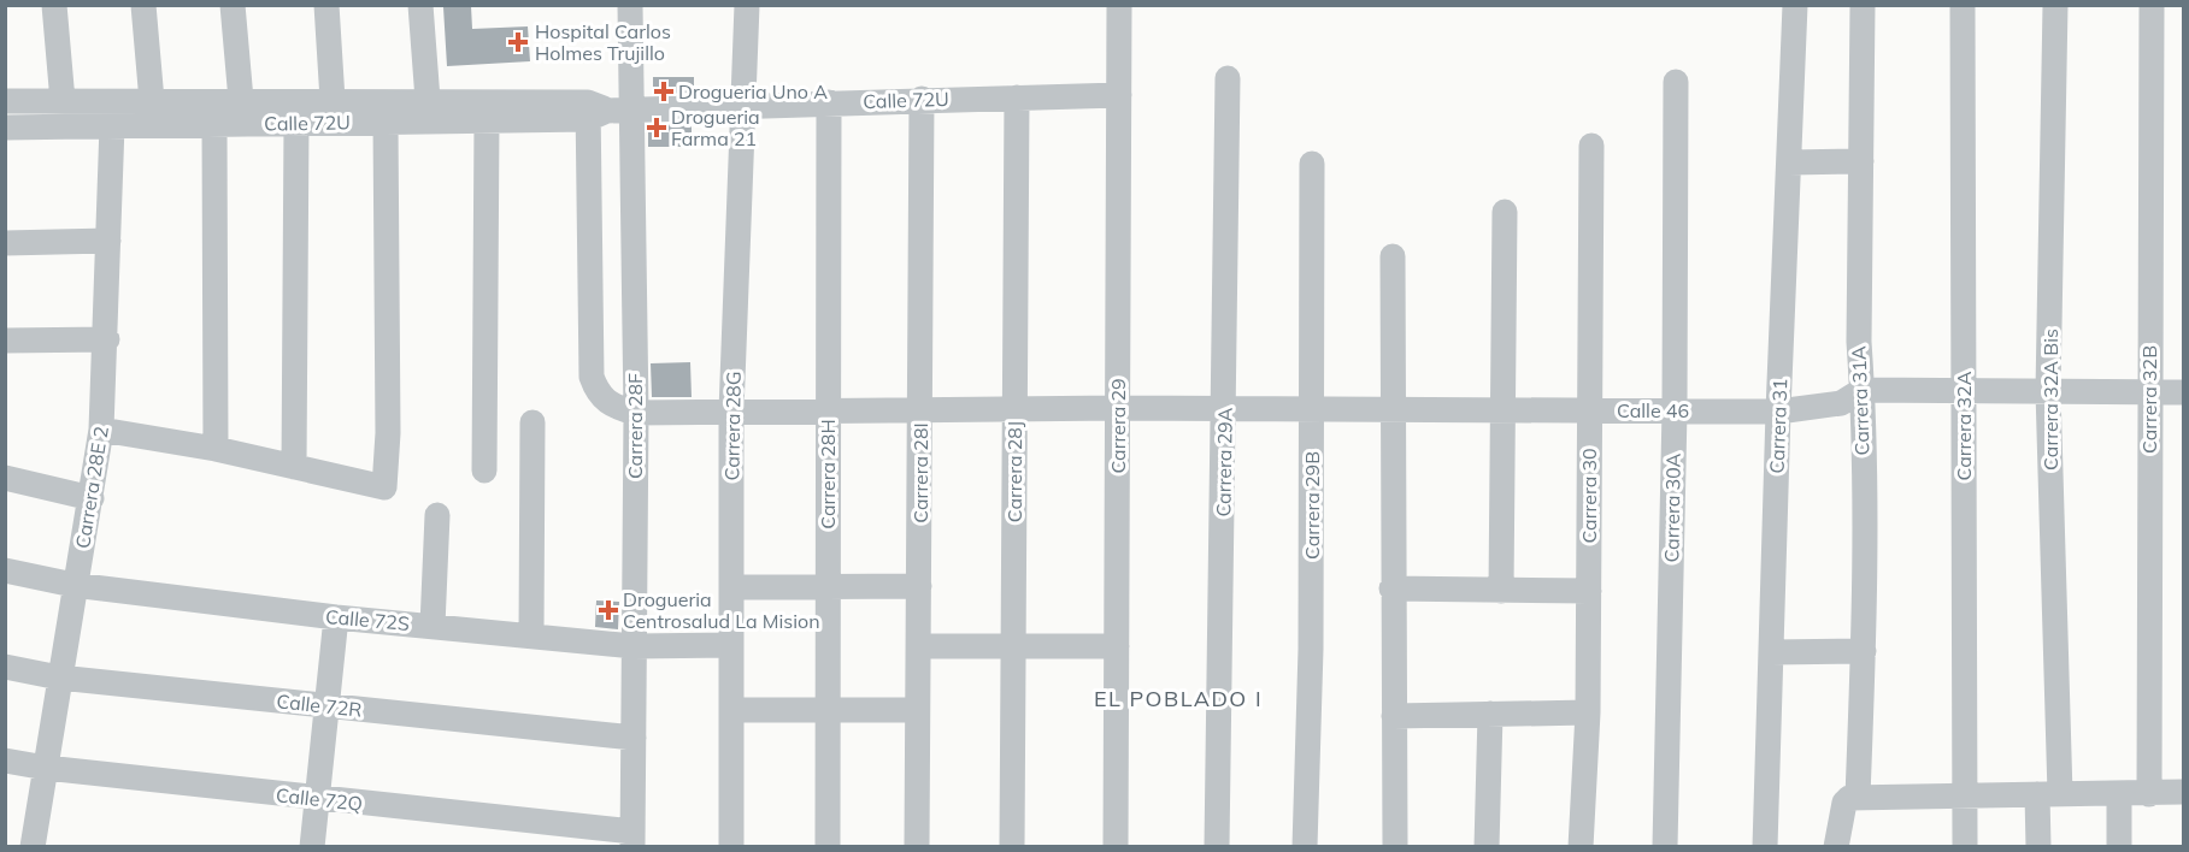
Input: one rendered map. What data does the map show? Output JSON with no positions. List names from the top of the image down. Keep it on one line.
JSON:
{"streets":{"street":["Calle 72U","Carrera 32A Bis","Carrera 32B","Carrera 31A","Calle 46","Carrera 28F","Carrera 28G","Carrera 29","Carrera 31","Carrera 32A","Carrera 29A","Carrera 28J","Carrera 28I","Carrera 28H","Carrera 28E 2","Carrera 30","Carrera 29B","Carrera 30A","Calle 72S","Calle 72R","Calle 72Q"]},"crossings":[["Calle 72U","Carrera 28F"],["Calle 72U","Carrera 28G"],["Calle 72U","Carrera 29"],["Calle 72U","Carrera 28J"],["Calle 72U","Carrera 28I"],["Calle 72U","Carrera 28H"],["Calle 72U","Carrera 28E 2"],["Carrera 32A Bis","Calle 46"],["Carrera 32B","Calle 46"],["Carrera 31A","Calle 46"],["Calle 46","Carrera 28F"],["Calle 46","Carrera 28G"],["Calle 46","Carrera 29"],["Calle 46","Carrera 31"],["Calle 46","Carrera 32A"],["Calle 46","Carrera 29A"],["Calle 46","Carrera 28J"],["Calle 46","Carrera 28I"],["Calle 46","Carrera 28H"],["Calle 46","Carrera 30"],["Calle 46","Carrera 29B"],["Calle 46","Carrera 30A"],["Carrera 28F","Calle 72S"],["Carrera 28F","Calle 72R"],["Carrera 28F","Calle 72Q"],["Carrera 28G","Calle 72S"],["Carrera 28E 2","Calle 72S"],["Carrera 28E 2","Calle 72R"],["Carrera 28E 2","Calle 72Q"]],"districts":["EL POBLADO I"],"places":{"health":["Hospital Carlos Holmes Trujillo","Drogueria Uno A","Drogueria Farma 21","Drogueria Centrosalud La Mision"]}}
